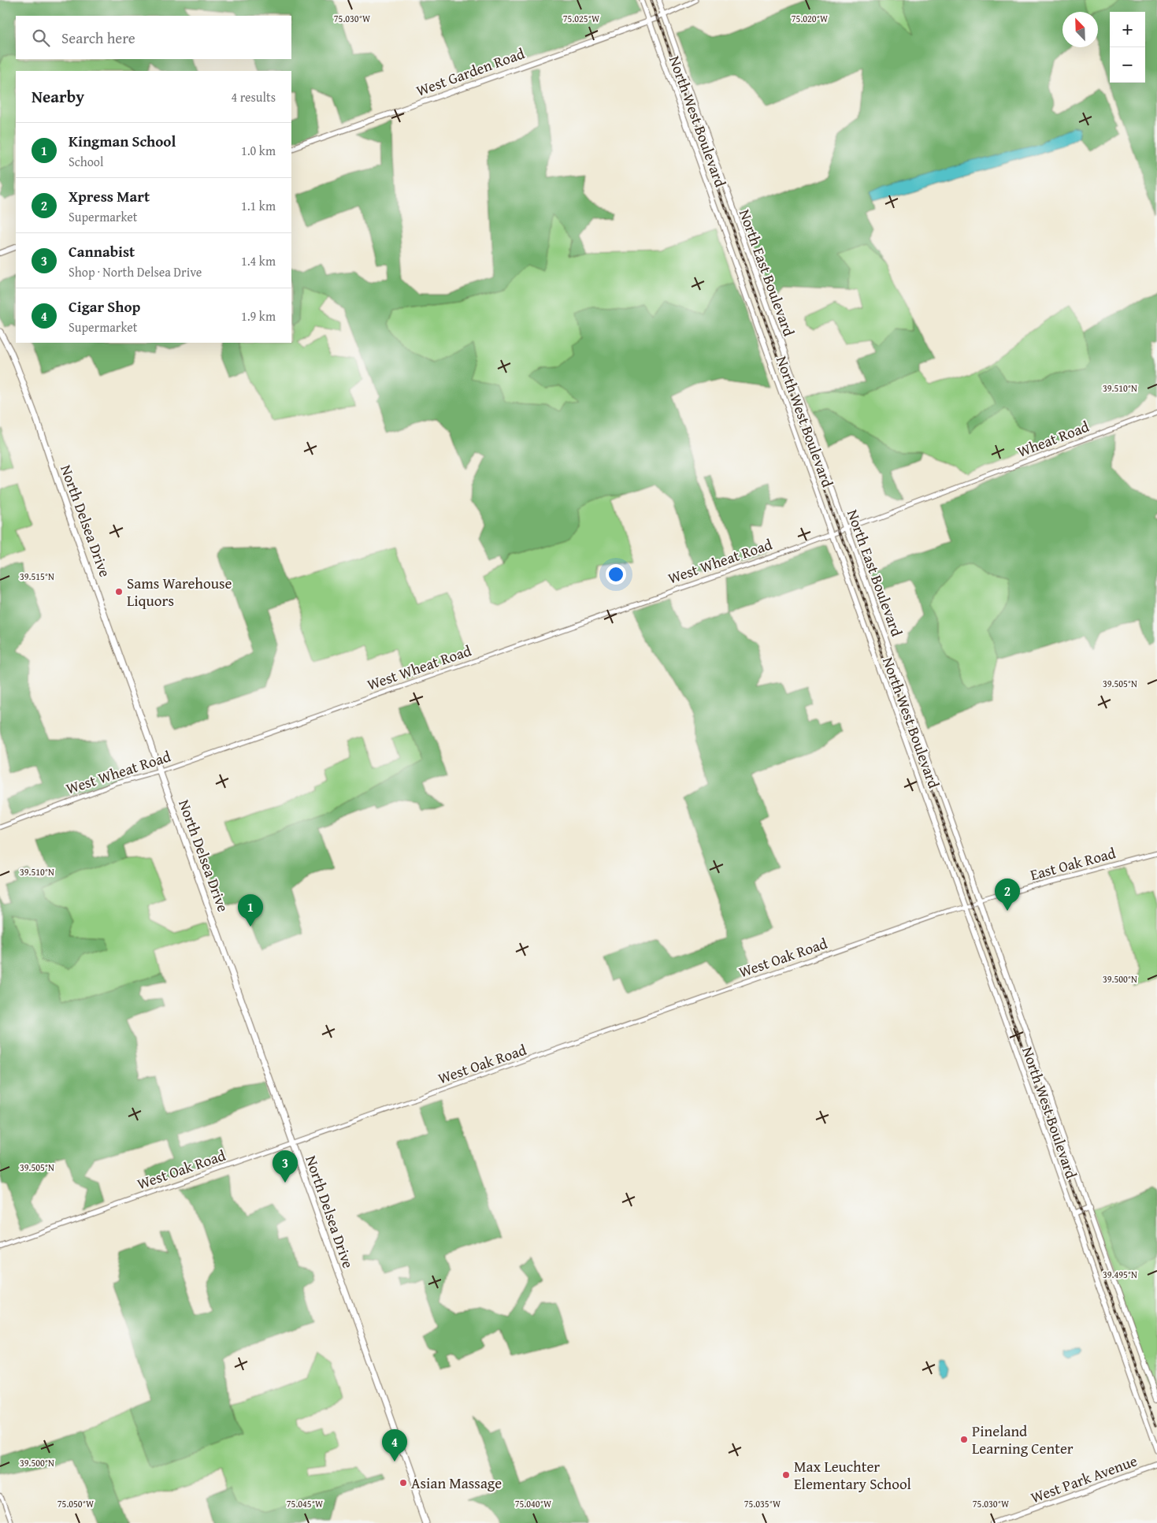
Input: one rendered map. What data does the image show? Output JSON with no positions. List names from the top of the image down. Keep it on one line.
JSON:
{"streets":{"main road":["West Garden Road","North West Boulevard","North East Boulevard","North Delsea Drive","West Park Avenue"],"street":["Wheat Road","West Wheat Road","East Oak Road","West Oak Road"]},"crossings":[["West Garden Road","North West Boulevard"],["North West Boulevard","West Wheat Road"],["North West Boulevard","West Oak Road"],["North East Boulevard","Wheat Road"],["North East Boulevard","West Wheat Road"],["North East Boulevard","East Oak Road"],["Wheat Road","West Wheat Road"],["North Delsea Drive","West Wheat Road"],["North Delsea Drive","West Oak Road"],["East Oak Road","West Oak Road"]],"places":["Sams Warehouse Liquors","Pineland Learning Center","Max Leuchter Elementary School","Asian Massage"],"north":"top left","page":{"map_buttons":["+","−"],"search":"Search here","heading":["Nearby","4 results"],"list":[{"mark":"1","name":"Kingman School","note":"School","value":"1.0 km"},{"mark":"2","name":"Xpress Mart","note":"Supermarket","value":"1.1 km"},{"mark":"3","name":"Cannabist","note":"Shop · North Delsea Drive","value":"1.4 km"},{"mark":"4","name":"Cigar Shop","note":"Supermarket","value":"1.9 km"}],"pins":["2","1","3","4"]},"coordinates":["75.030°W","75.025°W","75.020°W","39.510°N","39.515°N","39.505°N","39.500°N","39.495°N","75.050°W","75.045°W","75.040°W","75.035°W"]}
